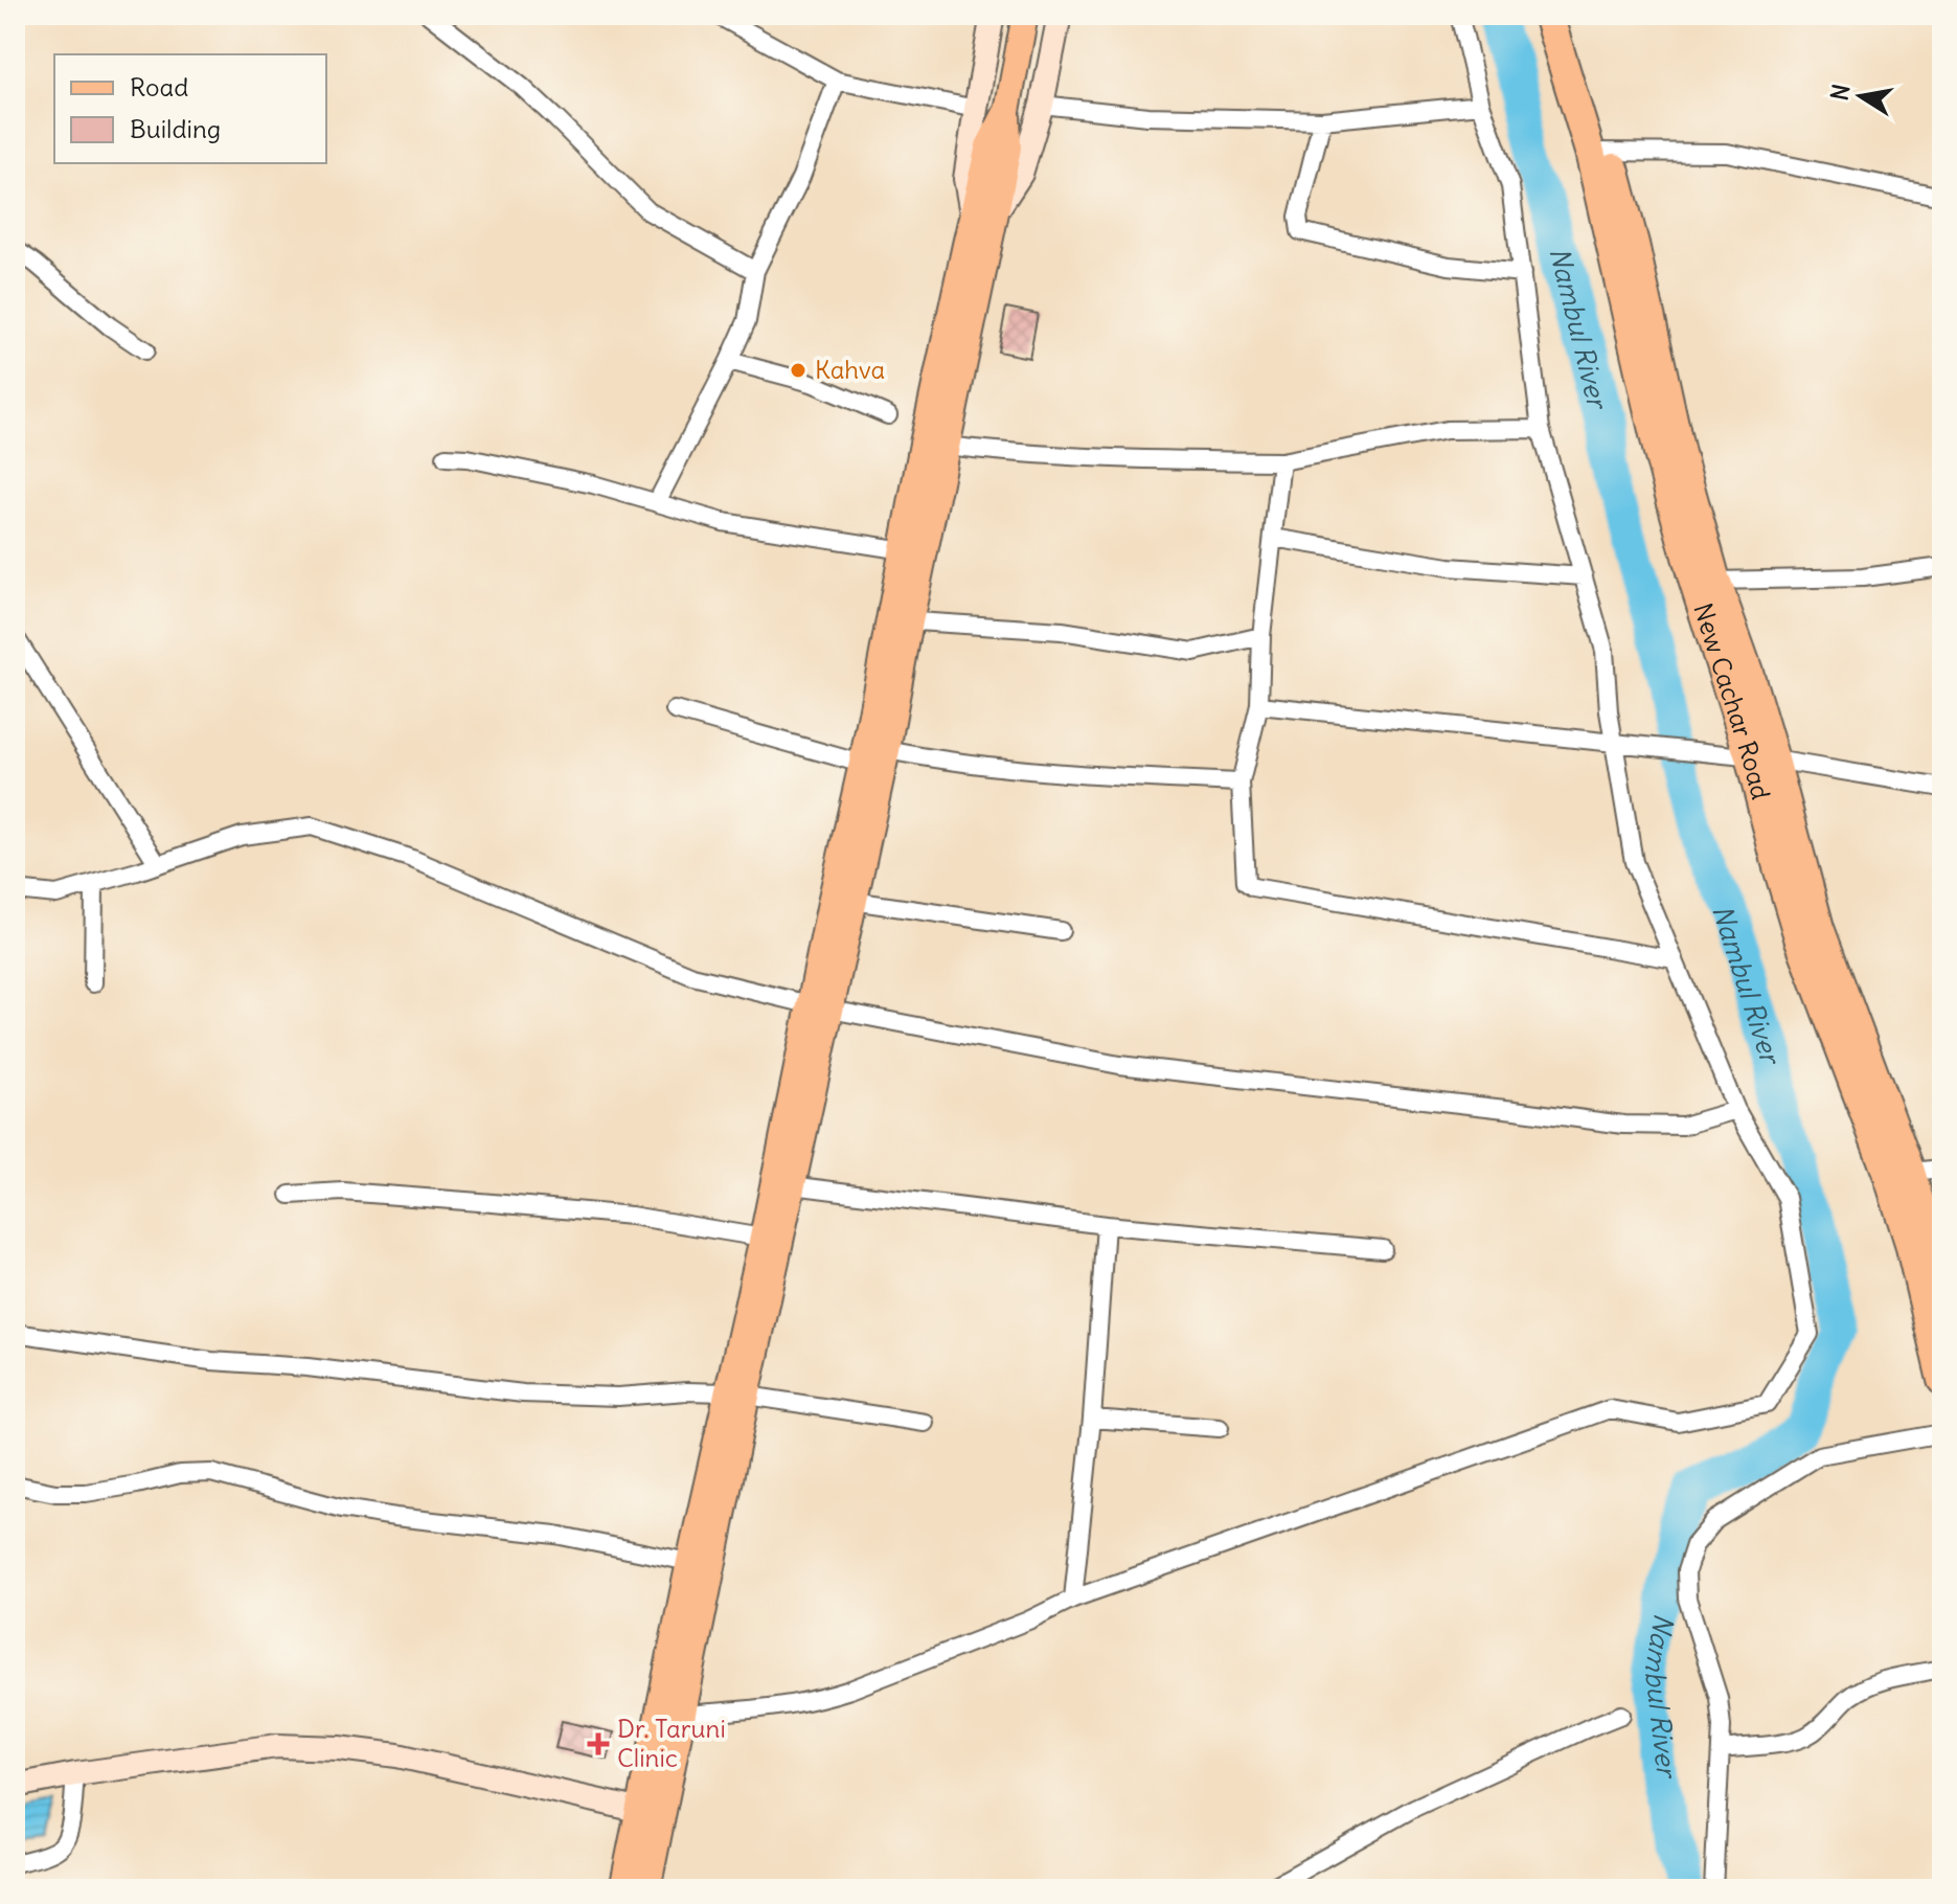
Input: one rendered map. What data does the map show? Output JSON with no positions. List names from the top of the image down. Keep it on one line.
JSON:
{"streets":{"highway":["New Cachar Road"]},"water":["Nambul River"],"places":{"other":["Kahva"],"health":["Dr. Taruni Clinic"]},"legend":["Road","Building"],"north":"left"}
